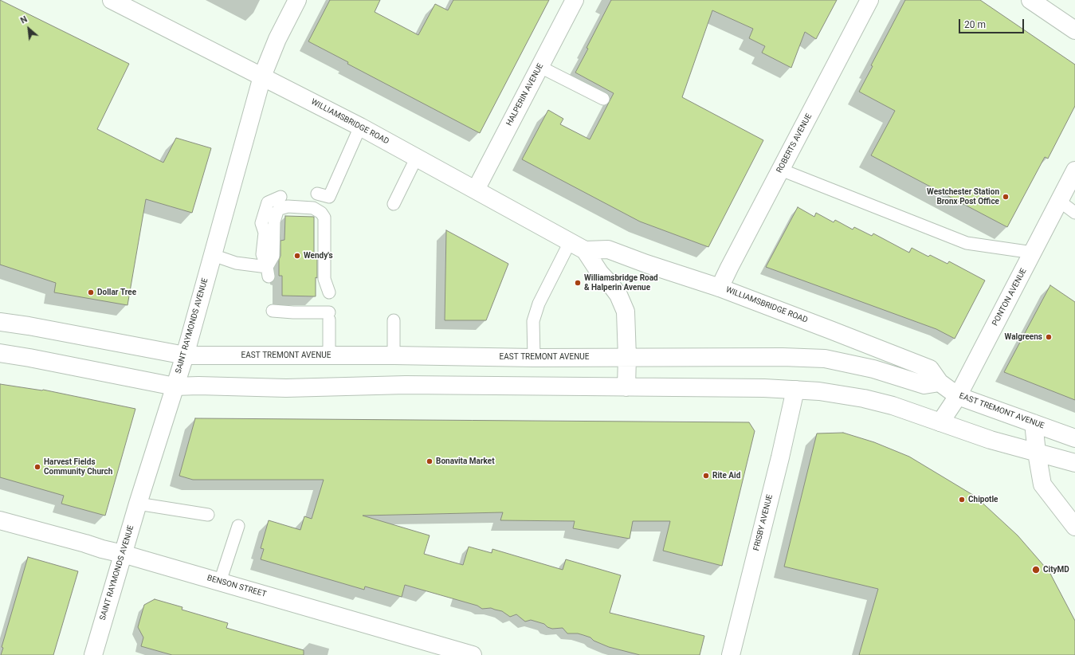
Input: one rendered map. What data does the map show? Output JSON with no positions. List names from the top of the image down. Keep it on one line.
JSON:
{"streets":{"main road":["HALPERIN AVENUE","WILLIAMSBRIDGE ROAD","ROBERTS AVENUE","PONTON AVENUE","SAINT RAYMONDS AVENUE","EAST TREMONT AVENUE","FRISBY AVENUE","BENSON STREET"]},"crossings":[["HALPERIN AVENUE","WILLIAMSBRIDGE ROAD"],["WILLIAMSBRIDGE ROAD","ROBERTS AVENUE"],["WILLIAMSBRIDGE ROAD","SAINT RAYMONDS AVENUE"],["WILLIAMSBRIDGE ROAD","EAST TREMONT AVENUE"],["PONTON AVENUE","EAST TREMONT AVENUE"],["SAINT RAYMONDS AVENUE","EAST TREMONT AVENUE"],["SAINT RAYMONDS AVENUE","BENSON STREET"]],"places":["Westchester Station Bronx Post Office","Wendy's","Williamsbridge Road & Halperin Avenue","Dollar Tree","Walgreens","Bonavita Market","Harvest Fields Community Church","Rite Aid","Chipotle","CityMD"],"scale_bar":"20 m","north":"top left"}
